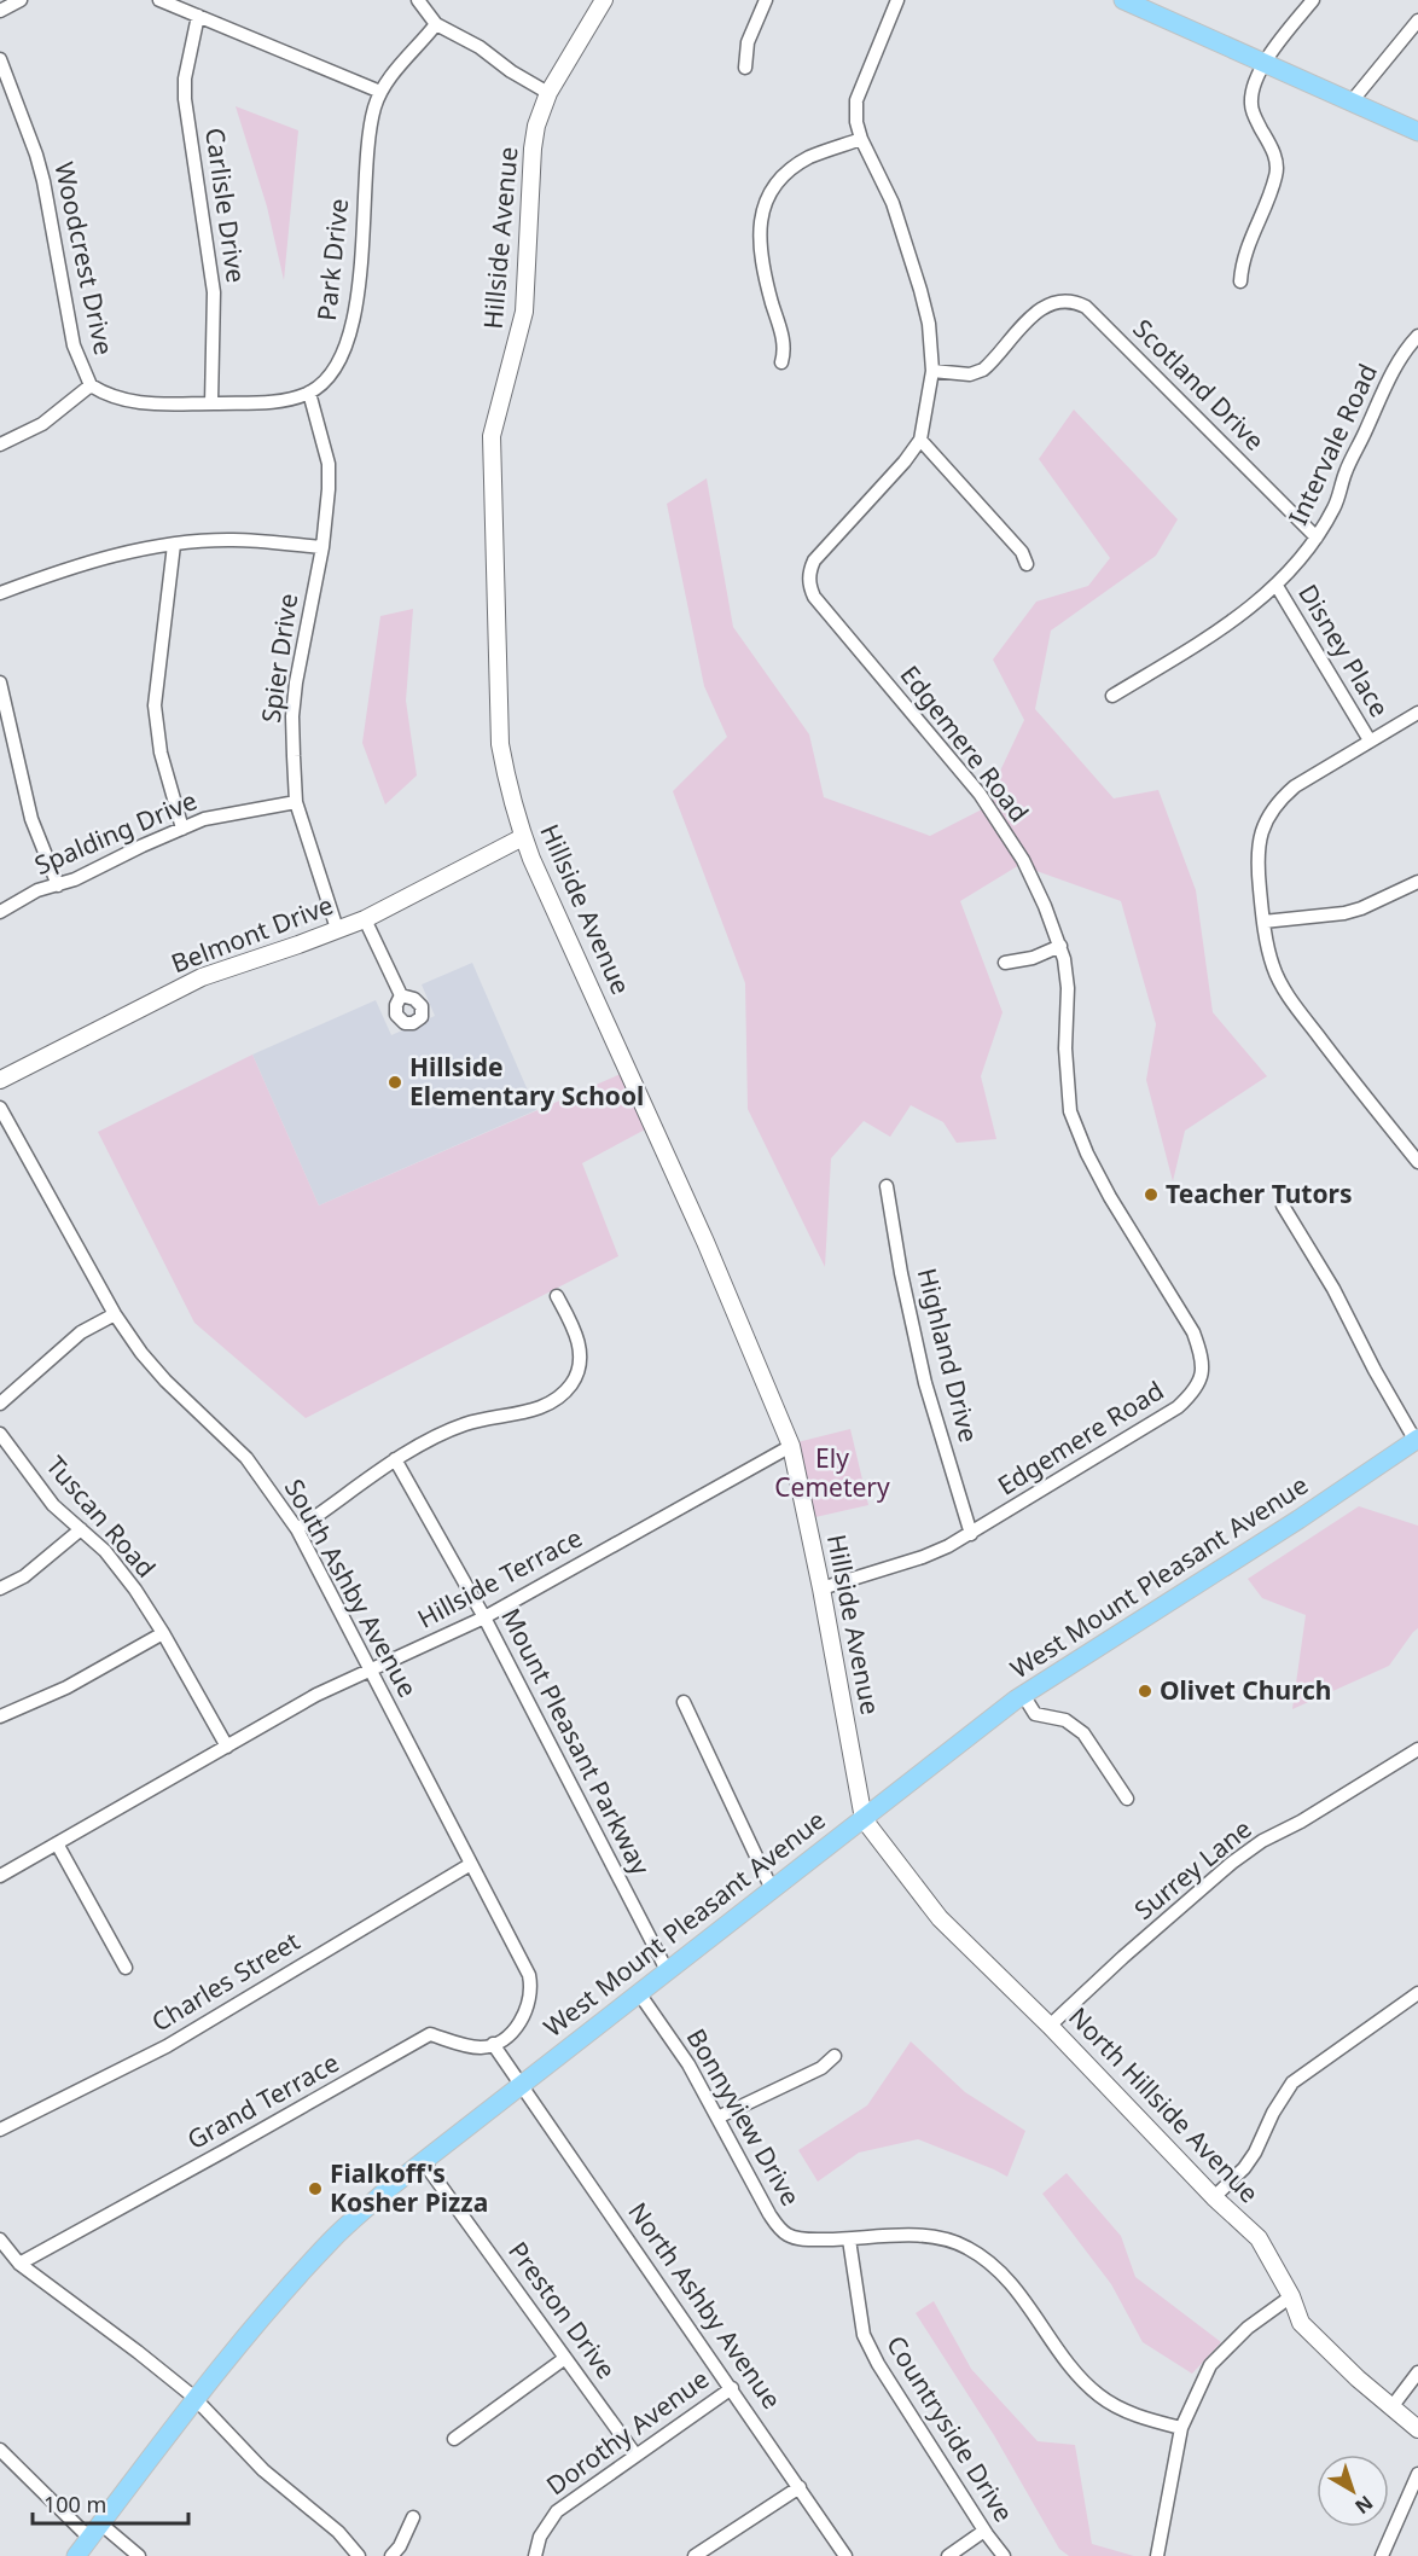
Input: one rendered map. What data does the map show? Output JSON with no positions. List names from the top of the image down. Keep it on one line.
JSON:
{"streets":{"main road":["West Mount Pleasant Avenue"],"street":["Carlisle Drive","Hillside Avenue","Woodcrest Drive","Park Drive","Scotland Drive","Intervale Road","Disney Place","Spier Drive","Edgemere Road","Spalding Drive","Belmont Drive","Highland Drive","Tuscan Road","Hillside Terrace","South Ashby Avenue","Mount Pleasant Parkway","Surrey Lane","Charles Street","Grand Terrace","North Hillside Avenue","Bonnyview Drive","North Ashby Avenue","Preston Drive","Countryside Drive","Dorothy Avenue"]},"crossings":[["Hillside Avenue","Edgemere Road"],["Hillside Avenue","Belmont Drive"],["Hillside Avenue","West Mount Pleasant Avenue"],["Hillside Avenue","Hillside Terrace"],["Hillside Avenue","North Hillside Avenue"],["Park Drive","Spier Drive"],["Scotland Drive","Intervale Road"],["Scotland Drive","Edgemere Road"],["Intervale Road","Disney Place"],["Spier Drive","Spalding Drive"],["Spier Drive","Belmont Drive"],["Edgemere Road","Highland Drive"],["Tuscan Road","Hillside Terrace"],["West Mount Pleasant Avenue","Mount Pleasant Parkway"],["West Mount Pleasant Avenue","North Hillside Avenue"],["West Mount Pleasant Avenue","Bonnyview Drive"],["West Mount Pleasant Avenue","North Ashby Avenue"],["West Mount Pleasant Avenue","Preston Drive"],["Hillside Terrace","South Ashby Avenue"],["Hillside Terrace","Mount Pleasant Parkway"],["South Ashby Avenue","Charles Street"],["South Ashby Avenue","Grand Terrace"],["Surrey Lane","North Hillside Avenue"],["Bonnyview Drive","Countryside Drive"],["North Ashby Avenue","Dorothy Avenue"],["Preston Drive","Dorothy Avenue"]],"parks":["Ely Cemetery"],"places":["Hillside Elementary School","Teacher Tutors","Olivet Church","Fialkoff's Kosher Pizza"],"scale_bar":"100 m","north":"bottom right"}
